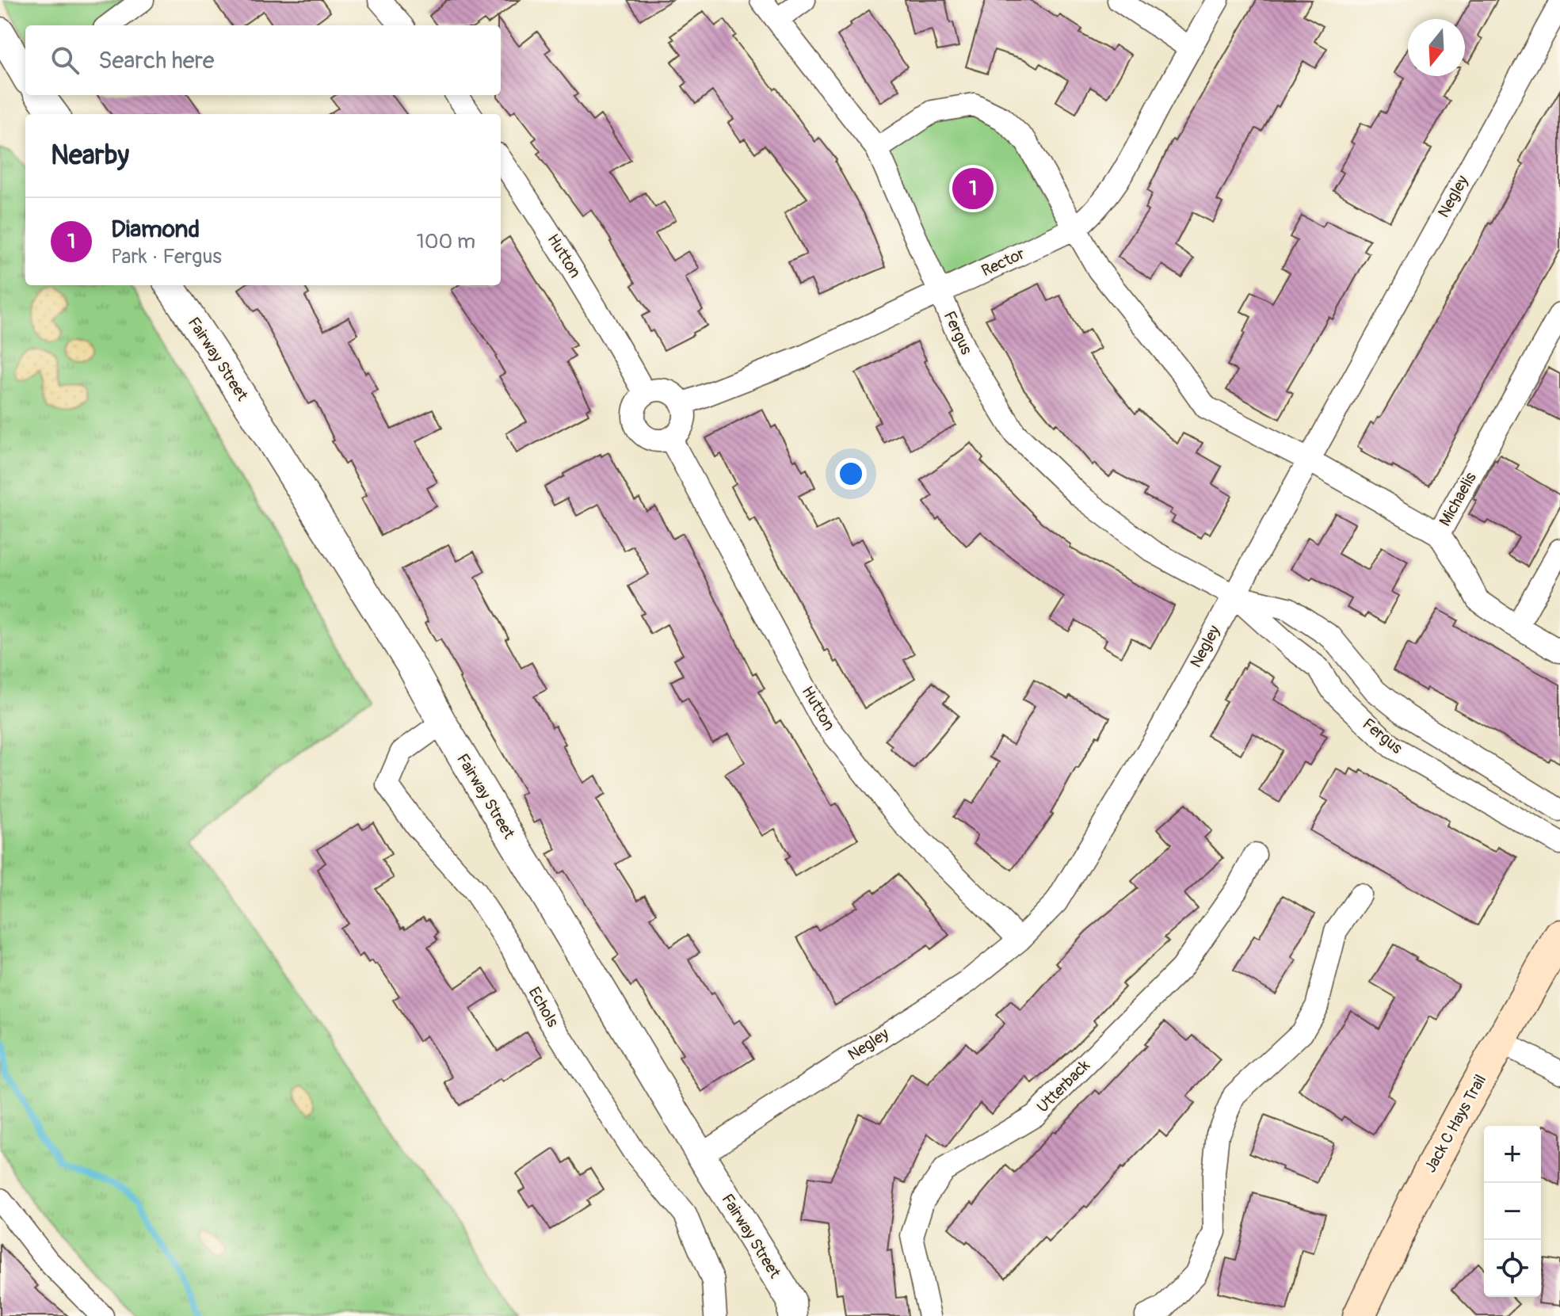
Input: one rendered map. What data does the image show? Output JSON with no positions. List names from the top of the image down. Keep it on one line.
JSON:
{"streets":{"main road":["Jack C Hays Trail"],"street":["Negley","Hutton","Rector","Fergus","Fairway Street","Michaelis","Echols","Utterback"]},"crossings":[["Negley","Hutton"],["Negley","Fergus"],["Negley","Fairway Street"],["Hutton","Rector"],["Rector","Fergus"],["Fairway Street","Echols"]],"north":"bottom","page":{"search":"Search here","heading":"Nearby","pins":"1","list":[{"mark":"1","name":"Diamond","note":"Park · Fergus","value":"100 m"}],"map_buttons":["+","−"]}}
